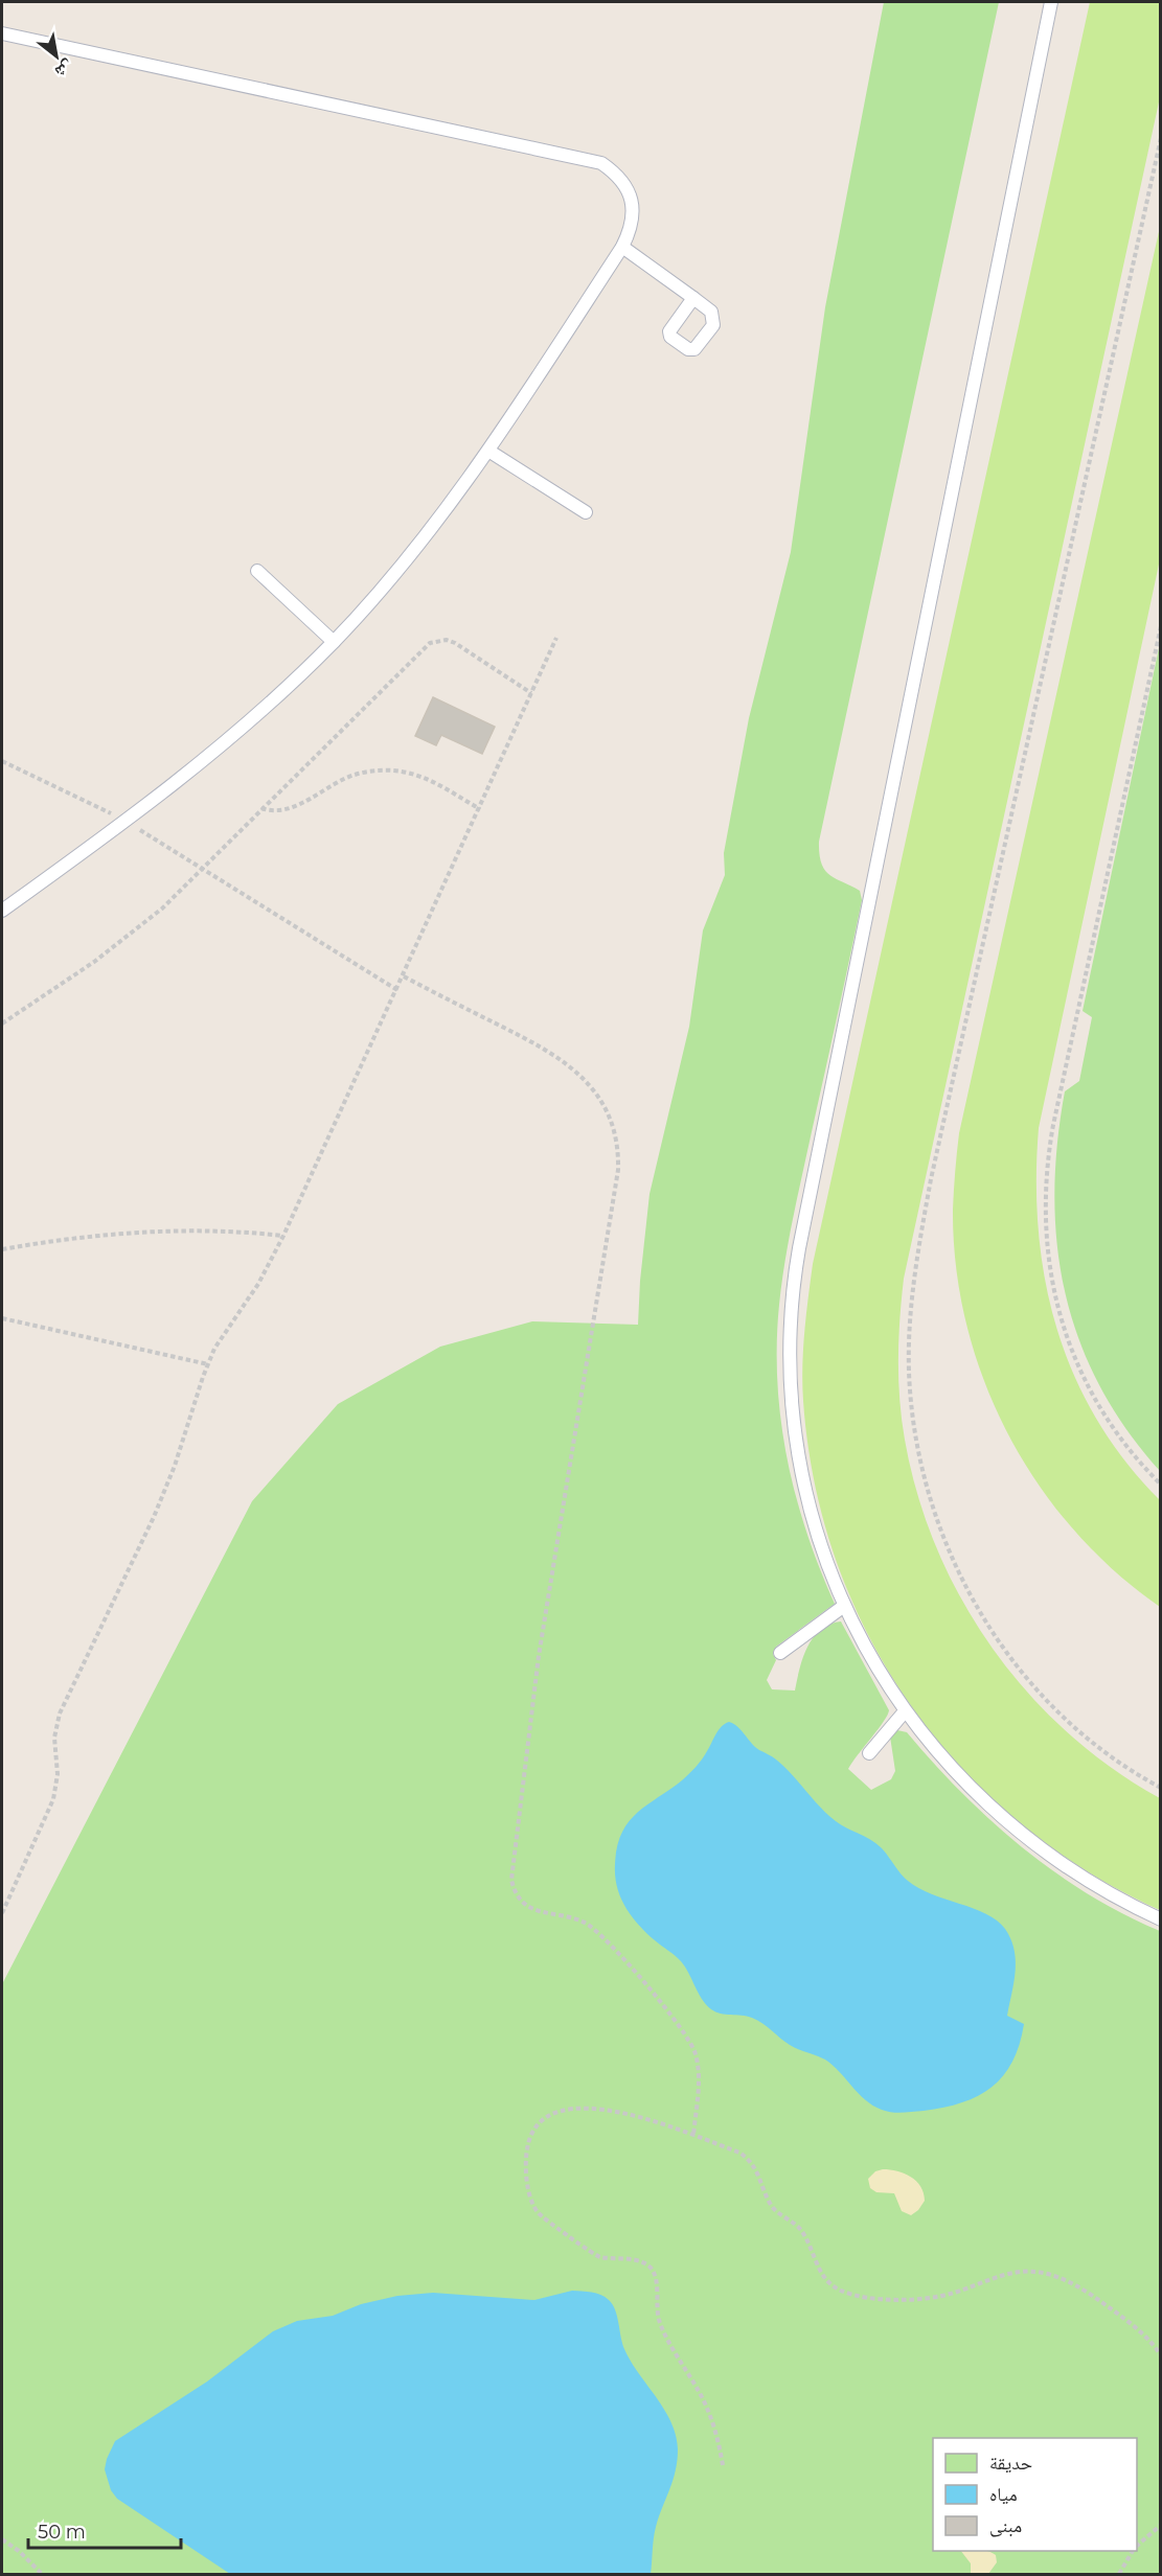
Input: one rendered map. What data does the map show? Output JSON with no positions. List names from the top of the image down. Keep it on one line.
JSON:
{"legend":["حديقة","مياه","مبنى"],"scale_bar":"50 m","north":"bottom right"}
